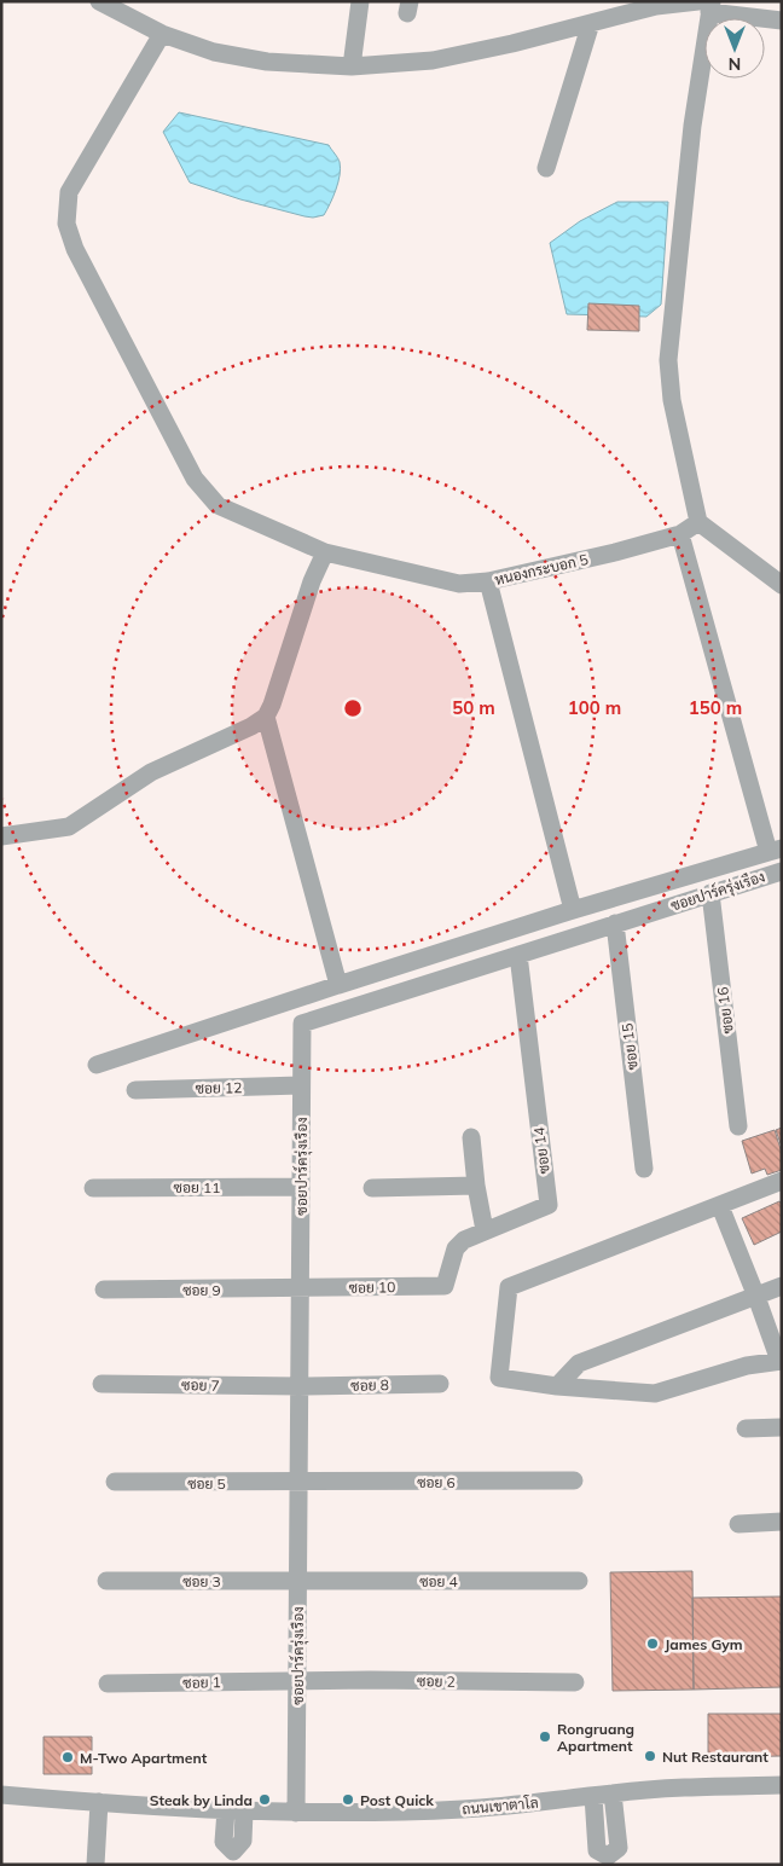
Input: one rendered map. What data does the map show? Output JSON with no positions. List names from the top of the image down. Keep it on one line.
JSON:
{"streets":{"street":["หนองกระบอก 5","ซอยปาร์ครุ่งเรือง","ซอย 16","ซอย 15","ซอย 12","ซอย 14","ซอย 11","ซอย 10","ซอย 9","ซอย 7","ซอย 8","ซอย 6","ซอย 5","ซอย 3","ซอย 4","ซอย 2","ซอย 1","ถนนเขาตาโล"]},"crossings":[["ซอยปาร์ครุ่งเรือง","ซอย 16"],["ซอยปาร์ครุ่งเรือง","ซอย 15"],["ซอยปาร์ครุ่งเรือง","ซอย 12"],["ซอยปาร์ครุ่งเรือง","ซอย 14"],["ซอยปาร์ครุ่งเรือง","ซอย 11"],["ซอยปาร์ครุ่งเรือง","ซอย 10"],["ซอยปาร์ครุ่งเรือง","ซอย 9"],["ซอยปาร์ครุ่งเรือง","ซอย 7"],["ซอยปาร์ครุ่งเรือง","ซอย 8"],["ซอยปาร์ครุ่งเรือง","ซอย 6"],["ซอยปาร์ครุ่งเรือง","ซอย 5"],["ซอยปาร์ครุ่งเรือง","ซอย 3"],["ซอยปาร์ครุ่งเรือง","ซอย 4"],["ซอยปาร์ครุ่งเรือง","ซอย 2"],["ซอยปาร์ครุ่งเรือง","ซอย 1"],["ซอยปาร์ครุ่งเรือง","ถนนเขาตาโล"],["ซอย 14","ซอย 10"],["ซอย 10","ซอย 9"],["ซอย 7","ซอย 8"],["ซอย 6","ซอย 5"],["ซอย 3","ซอย 4"],["ซอย 2","ซอย 1"]],"places":["James Gym","Rongruang Apartment","Nut Restaurant","M-Two Apartment","Steak by Linda","Post Quick"],"north":"bottom","rings":["50 m","100 m","150 m"]}
